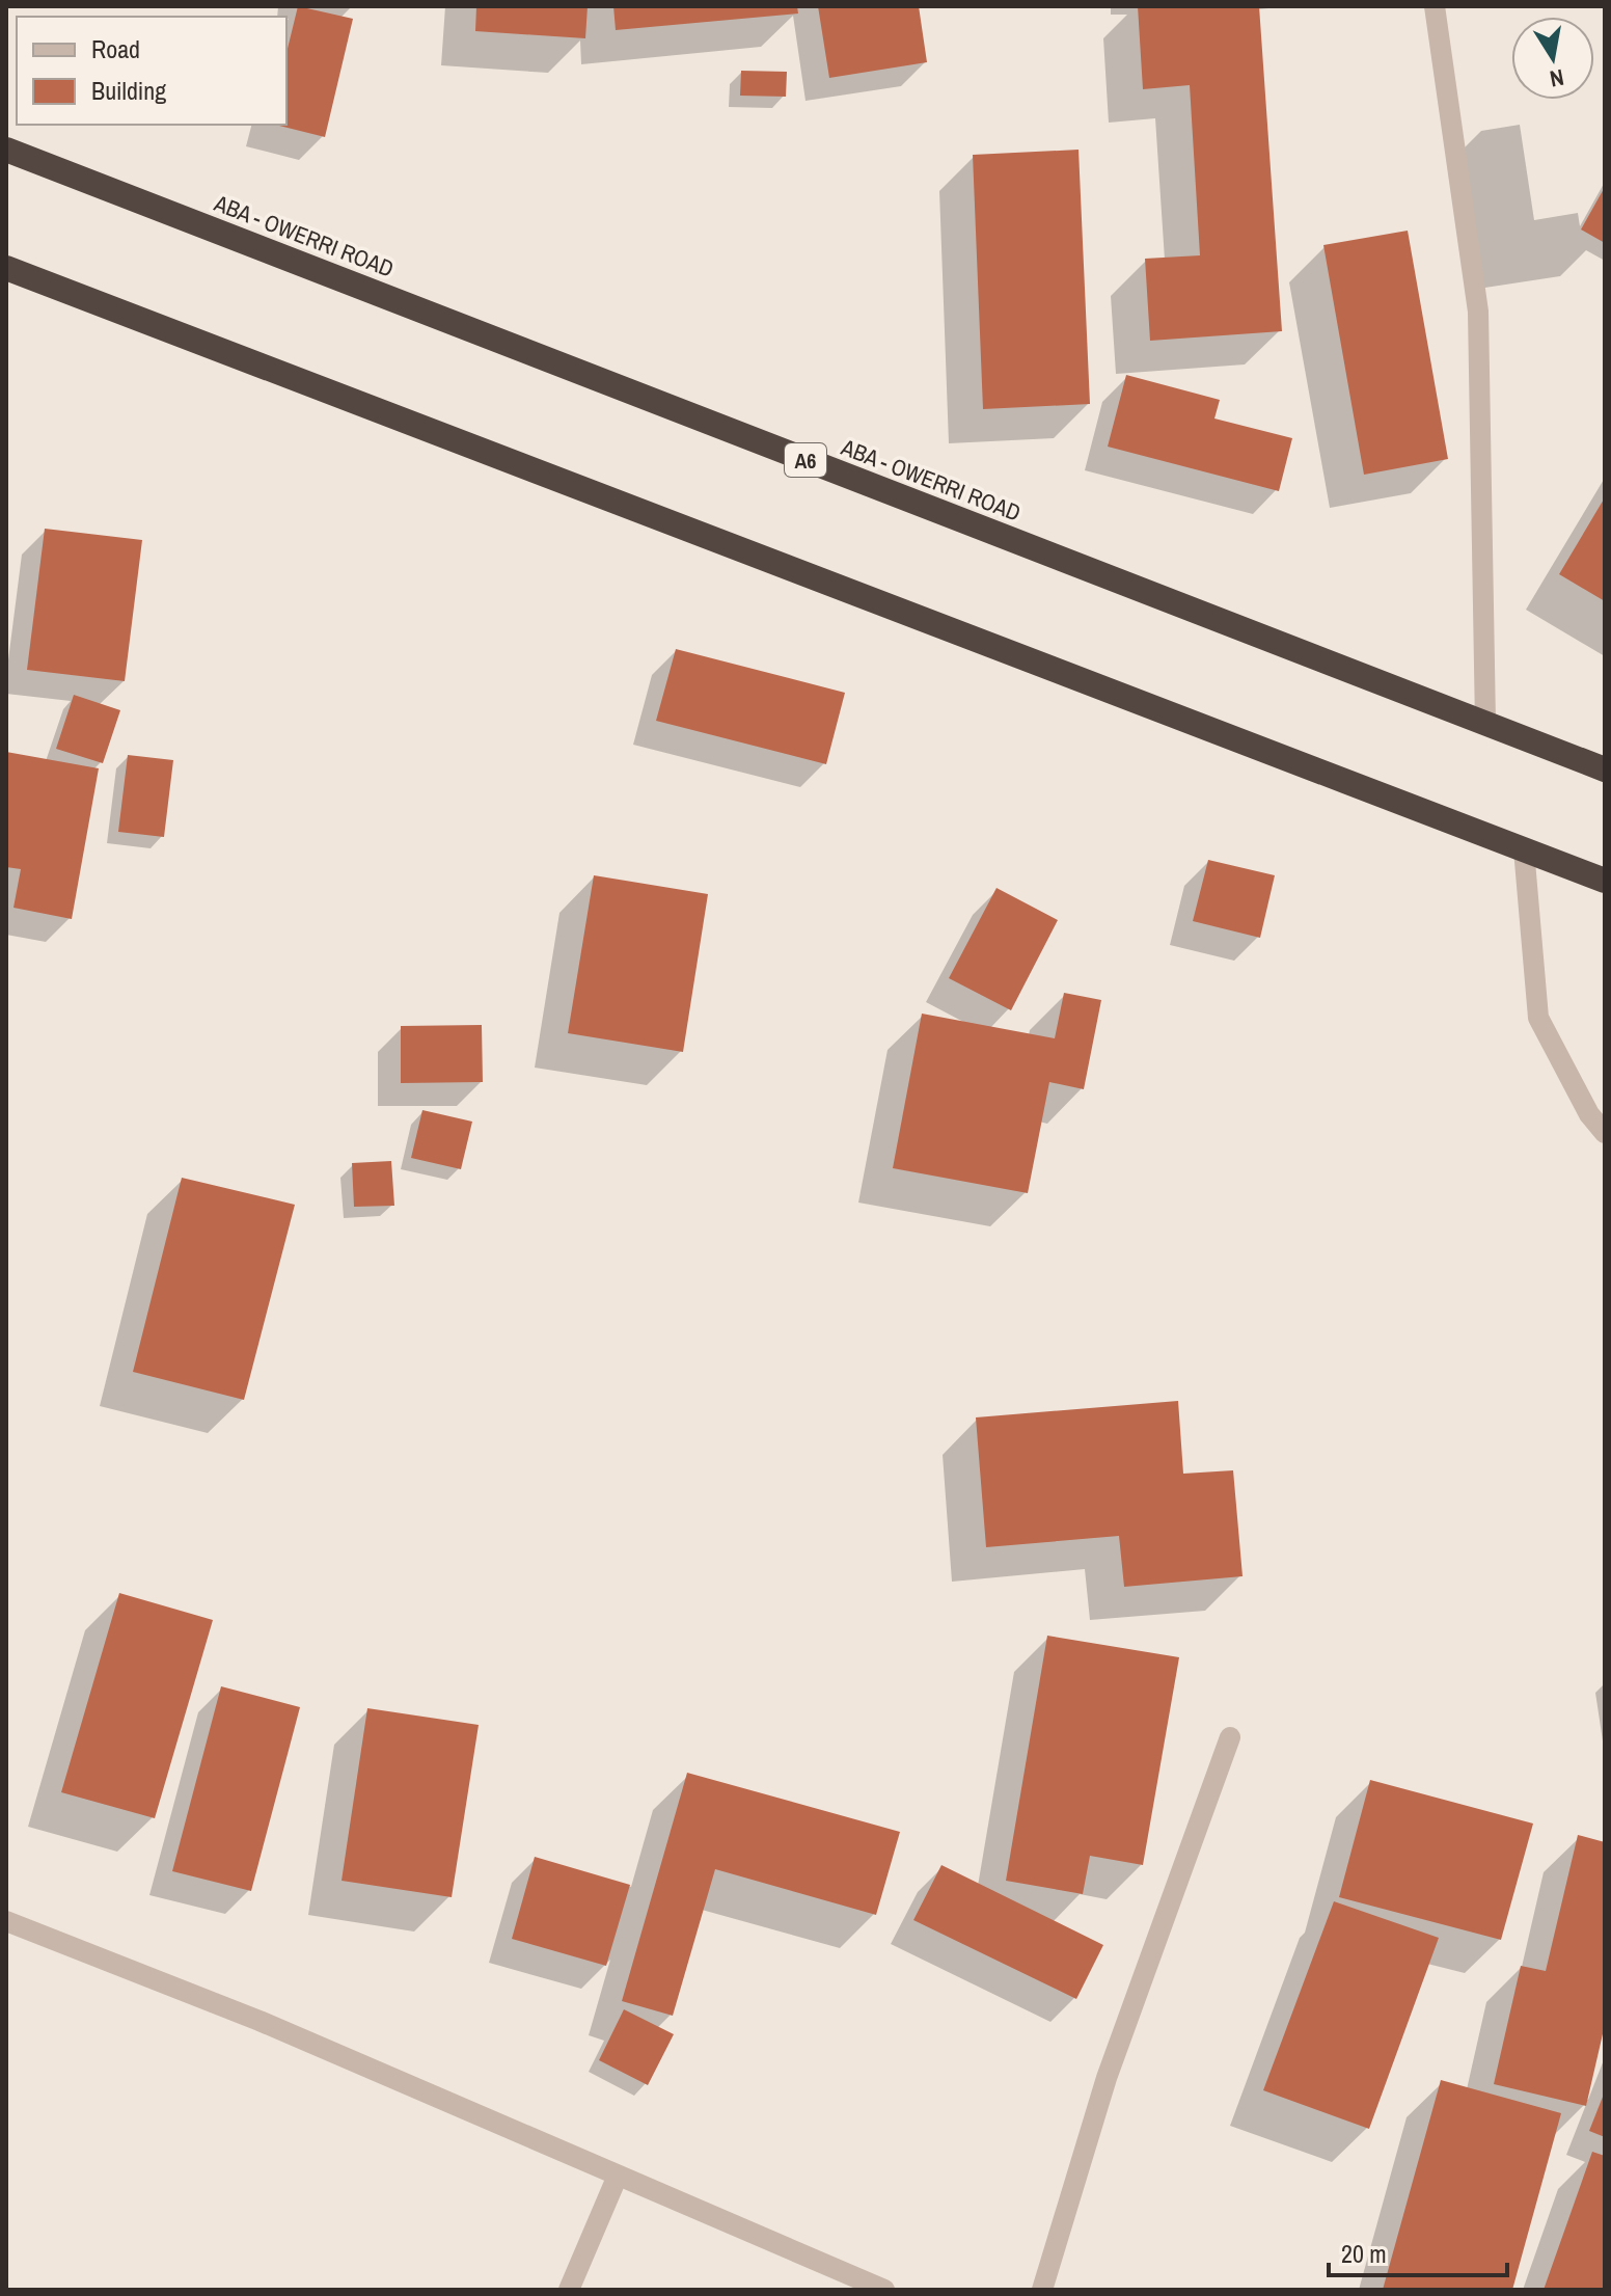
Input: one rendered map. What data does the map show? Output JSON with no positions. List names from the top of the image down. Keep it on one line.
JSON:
{"streets":{"highway":["ABA - OWERRI ROAD","A6"]},"legend":["Road","Building"],"scale_bar":"20 m","north":"bottom"}
